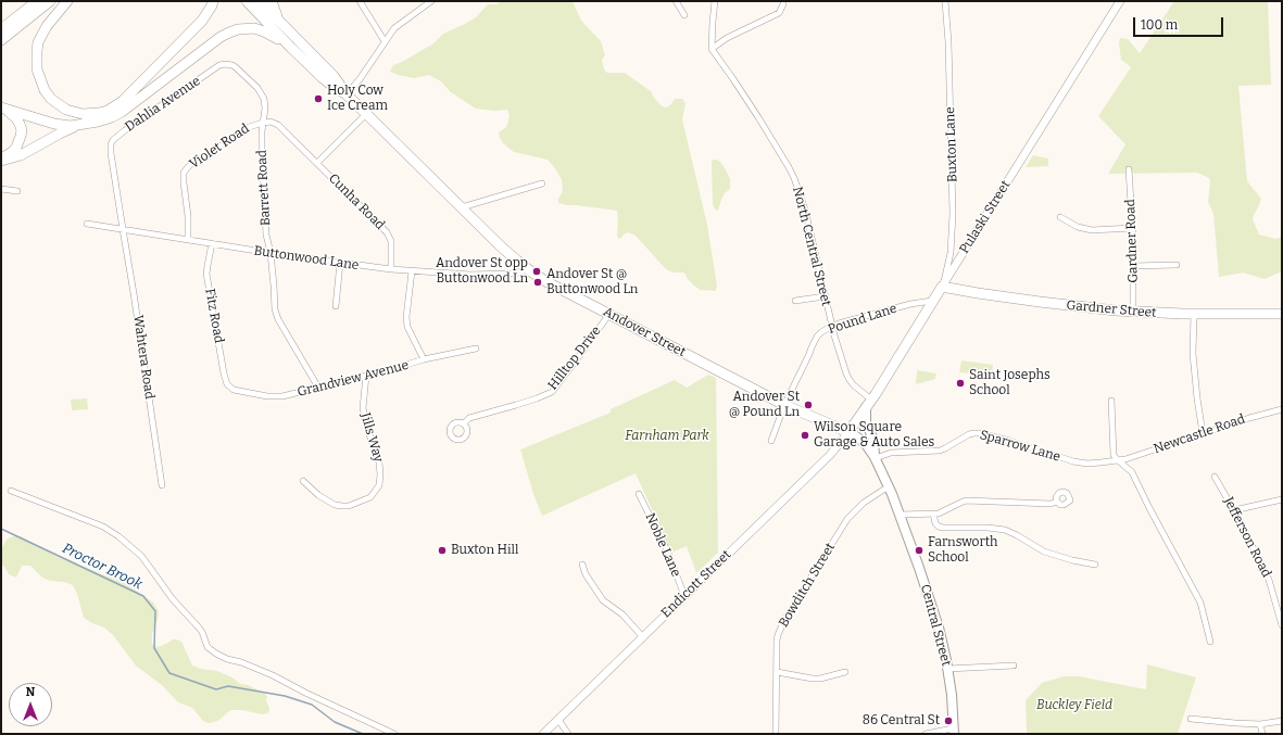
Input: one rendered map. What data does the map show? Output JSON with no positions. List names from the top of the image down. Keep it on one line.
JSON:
{"streets":{"highway":["Pulaski Street","Gardner Street","Andover Street"],"main road":["Central Street"],"street":["Dahlia Avenue","Buxton Lane","Violet Road","Barrett Road","Cunha Road","Gardner Road","North Central Street","Buttonwood Lane","Fitz Road","Pound Lane","Wahtera Road","Hilltop Drive","Grandview Avenue","Newcastle Road","Jills Way","Sparrow Lane","Jefferson Road","Noble Lane","Endicott Street","Bowditch Street"]},"crossings":[["Dahlia Avenue","Violet Road"],["Dahlia Avenue","Barrett Road"],["Dahlia Avenue","Buttonwood Lane"],["Dahlia Avenue","Wahtera Road"],["Buxton Lane","Pulaski Street"],["Buxton Lane","Gardner Street"],["Violet Road","Barrett Road"],["Violet Road","Cunha Road"],["Violet Road","Buttonwood Lane"],["Barrett Road","Buttonwood Lane"],["Barrett Road","Grandview Avenue"],["Cunha Road","Buttonwood Lane"],["Pulaski Street","North Central Street"],["Pulaski Street","Gardner Street"],["Pulaski Street","Pound Lane"],["Pulaski Street","Andover Street"],["Pulaski Street","Endicott Street"],["Pulaski Street","Central Street"],["Gardner Road","Gardner Street"],["North Central Street","Pound Lane"],["Buttonwood Lane","Fitz Road"],["Buttonwood Lane","Andover Street"],["Buttonwood Lane","Wahtera Road"],["Fitz Road","Grandview Avenue"],["Pound Lane","Andover Street"],["Andover Street","Hilltop Drive"],["Andover Street","Endicott Street"],["Andover Street","Central Street"],["Grandview Avenue","Jills Way"],["Newcastle Road","Sparrow Lane"],["Sparrow Lane","Central Street"],["Noble Lane","Endicott Street"],["Endicott Street","Central Street"],["Bowditch Street","Central Street"]],"water":["Proctor Brook"],"parks":["Farnham Park","Buckley Field"],"places":["Holy Cow Ice Cream","Andover St opp Buttonwood Ln","Andover St @ Buttonwood Ln","Saint Josephs School","Andover St @ Pound Ln","Wilson Square Garage & Auto Sales","Buxton Hill","Farnsworth School","86 Central St"],"scale_bar":"100 m","north":"top"}
